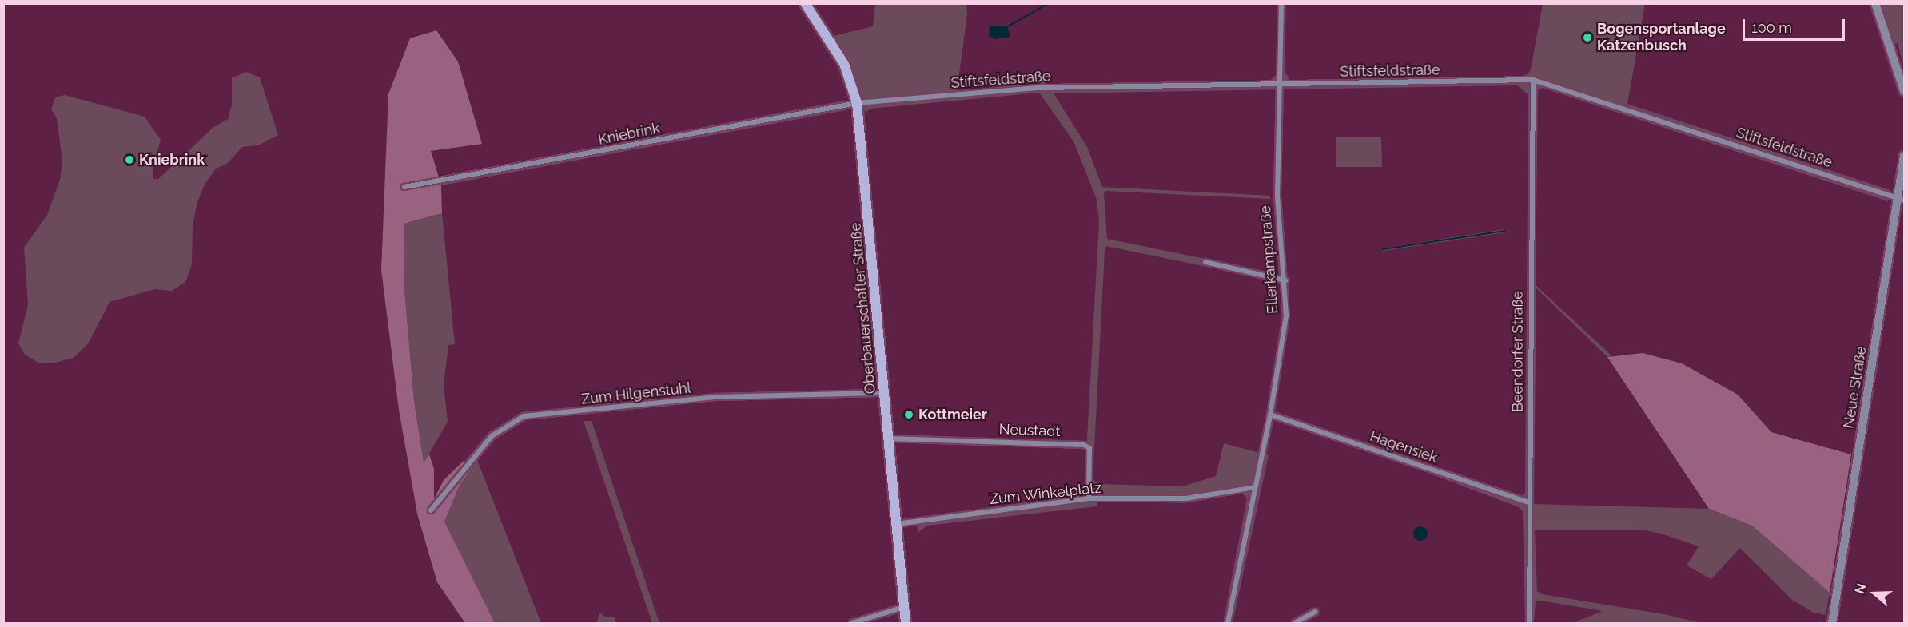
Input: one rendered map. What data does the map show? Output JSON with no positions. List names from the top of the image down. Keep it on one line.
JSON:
{"streets":{"main road":["Oberbauerschafter Straße"],"street":["Stiftsfeldstraße","Kniebrink","Ellerkampstraße","Beendorfer Straße","Neue Straße","Zum Hilgenstuhl","Neustadt","Hagensiek","Zum Winkelplatz"]},"crossings":[["Stiftsfeldstraße","Kniebrink"],["Stiftsfeldstraße","Ellerkampstraße"],["Stiftsfeldstraße","Oberbauerschafter Straße"],["Stiftsfeldstraße","Beendorfer Straße"],["Stiftsfeldstraße","Neue Straße"],["Kniebrink","Oberbauerschafter Straße"],["Ellerkampstraße","Hagensiek"],["Ellerkampstraße","Zum Winkelplatz"],["Oberbauerschafter Straße","Zum Hilgenstuhl"],["Oberbauerschafter Straße","Neustadt"],["Oberbauerschafter Straße","Zum Winkelplatz"],["Beendorfer Straße","Hagensiek"],["Neustadt","Zum Winkelplatz"]],"places":["Bogensportanlage Katzenbusch","Kniebrink","Kottmeier"],"scale_bar":"100 m","north":"left"}
